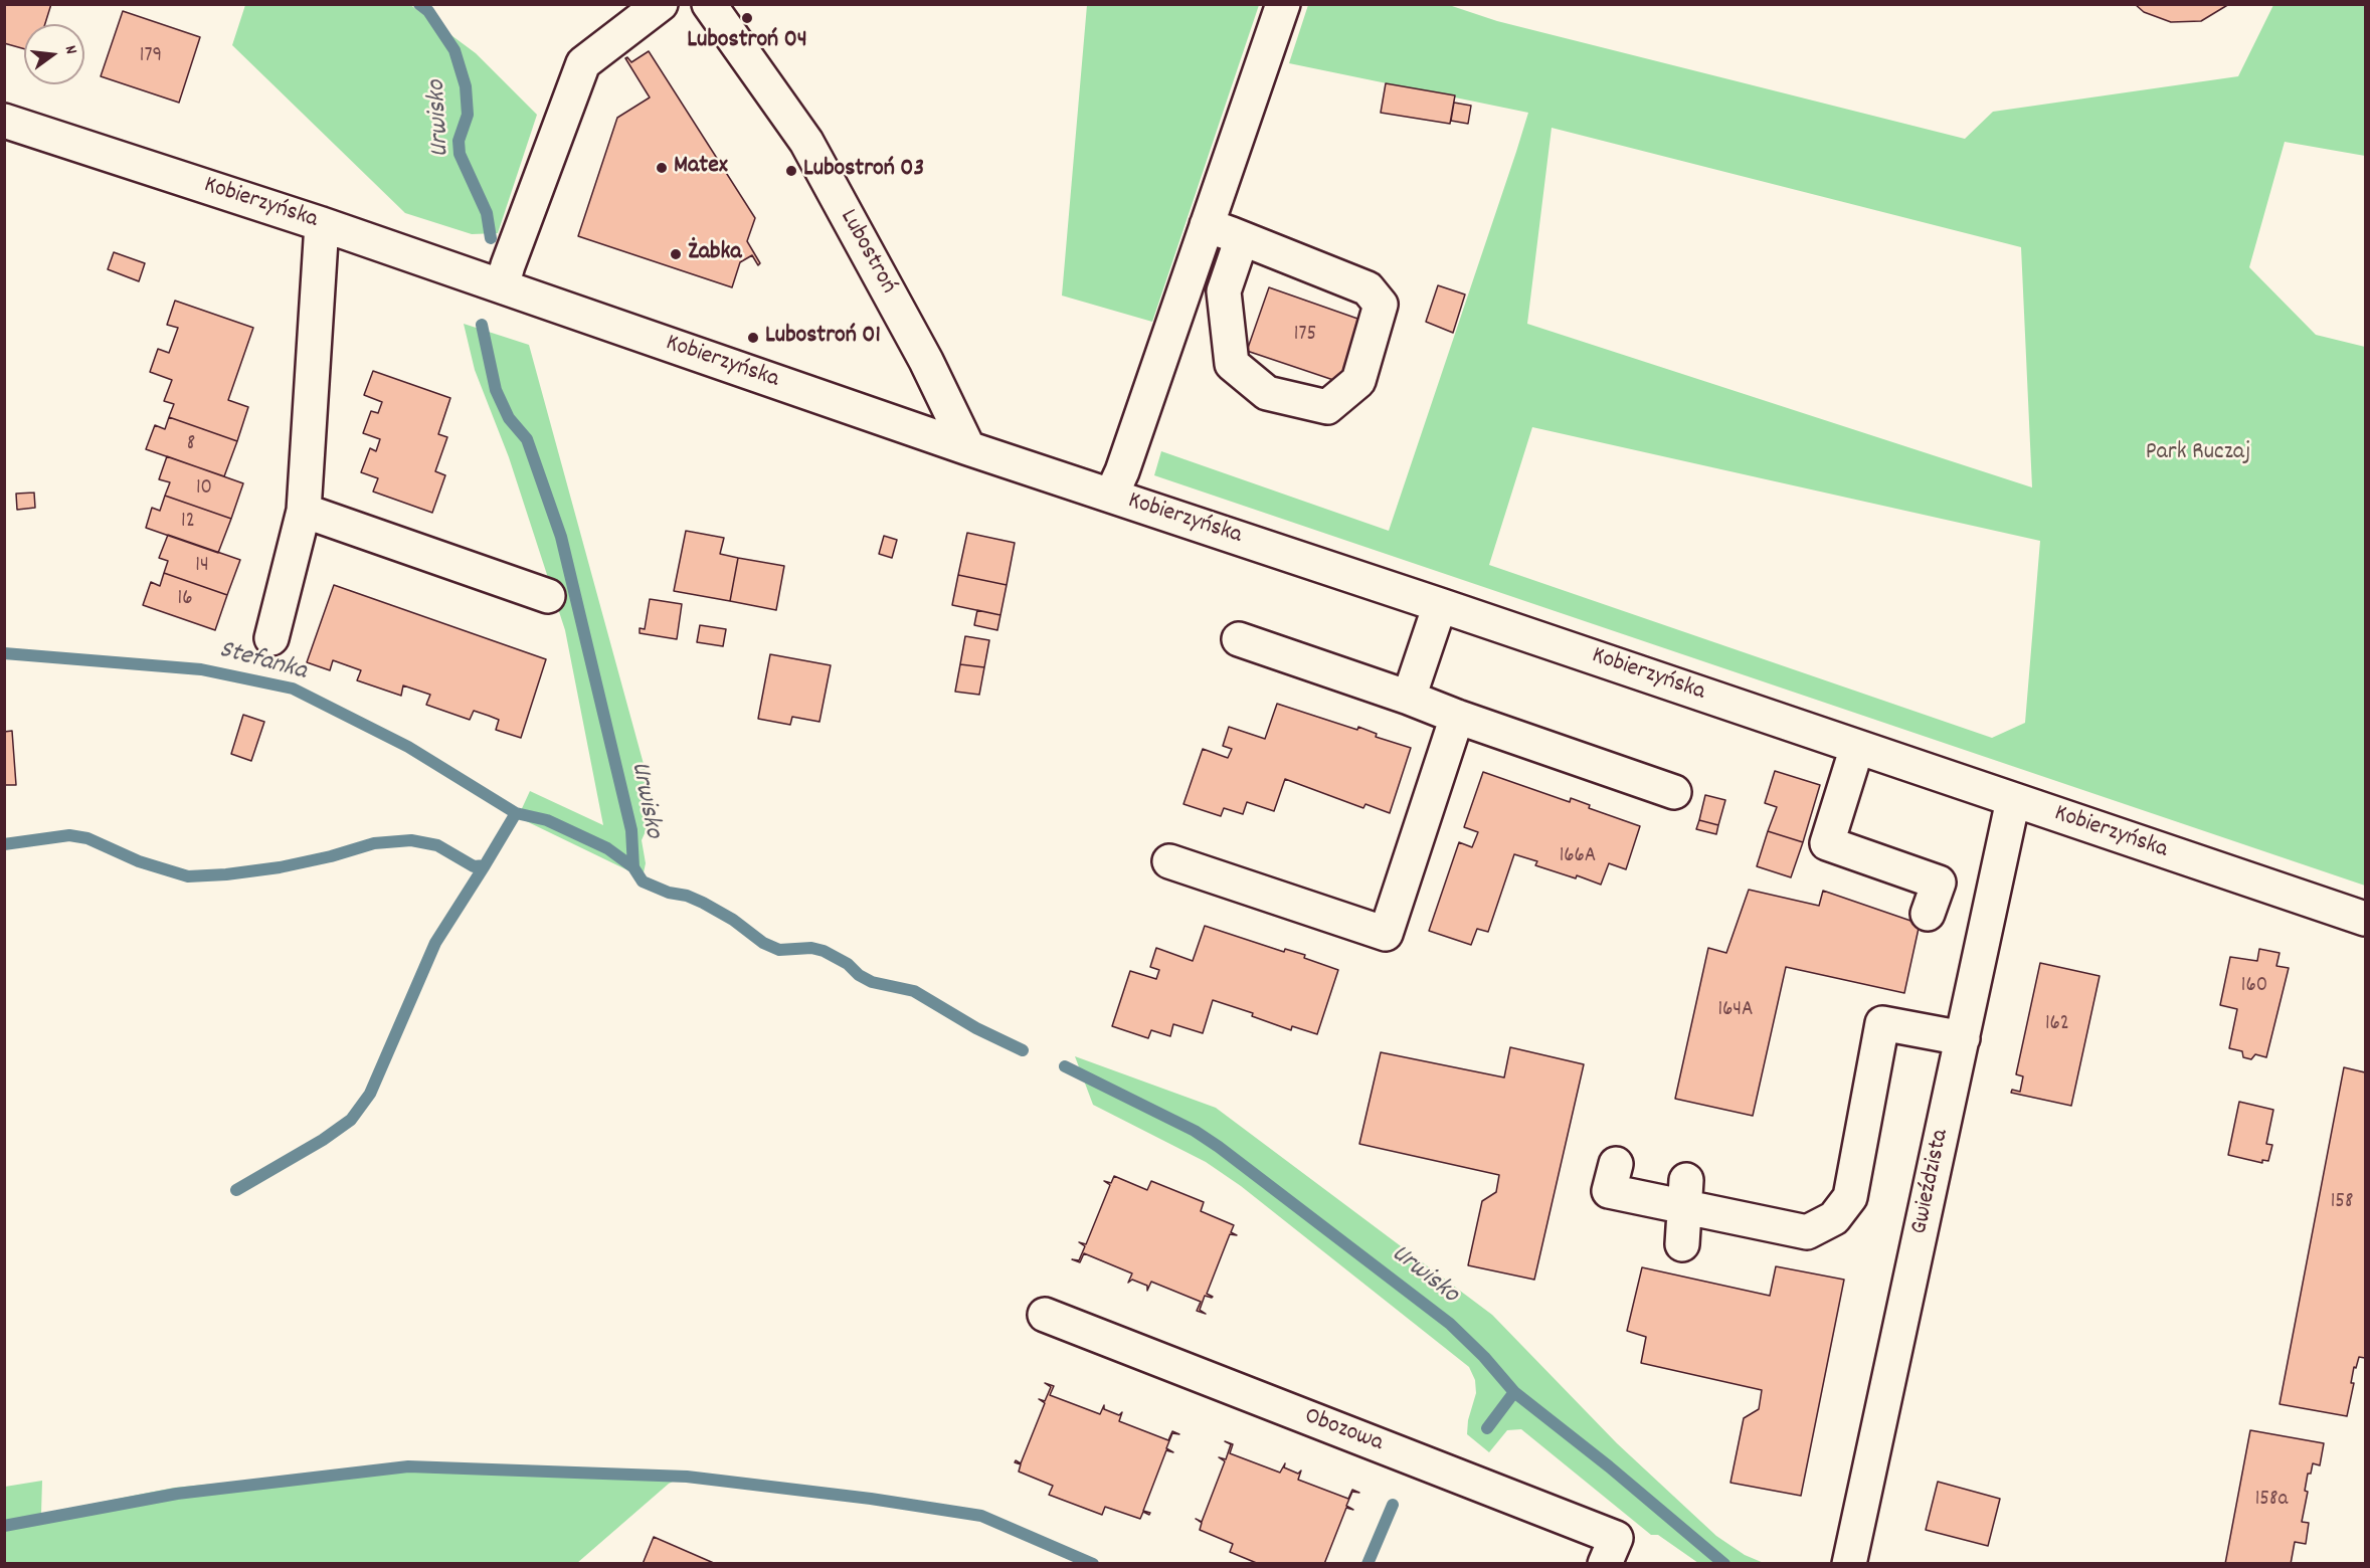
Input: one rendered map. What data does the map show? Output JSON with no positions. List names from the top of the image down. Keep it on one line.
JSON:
{"streets":{"street":["Kobierzyńska","Lubostroń","Gwieździsta","Obozowa"]},"crossings":[["Kobierzyńska","Lubostroń"],["Kobierzyńska","Gwieździsta"]],"water":["Urwisko","Stefanka"],"parks":["Park Ruczaj"],"places":["Lubostroń 04","Matex","Lubostroń 03","Żabka","Lubostroń 01"],"house_numbers":["179","175","8","10","12","14","16","166A","160","164A","162","158","158a"],"north":"right"}
